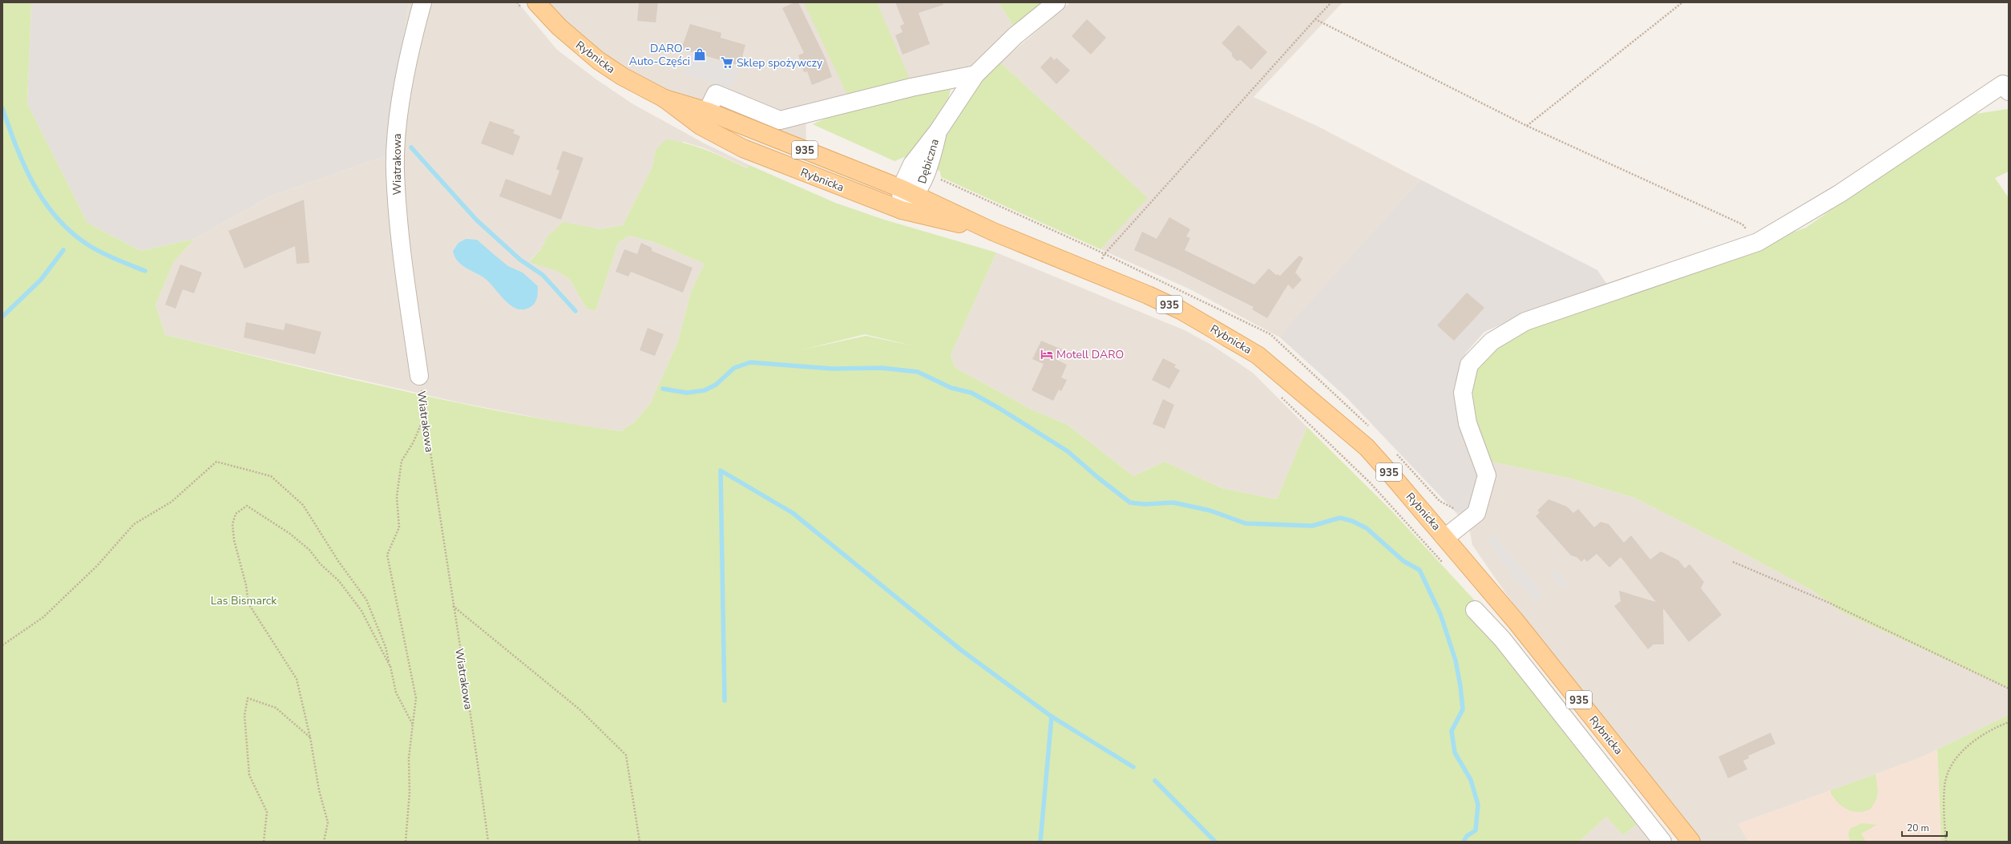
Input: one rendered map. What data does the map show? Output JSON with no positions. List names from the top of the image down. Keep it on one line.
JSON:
{"streets":{"main road":["Rybnicka","935"],"street":["Dębiczna","Wiatrakowa"]},"crossings":[["Rybnicka","Dębiczna"]],"parks":["Las Bismarck"],"places":{"shop":["DARO - Auto-Części"],"supermarket":["Sklep spożywczy"],"hotel":["Motell DARO"]},"scale_bar":"20 m"}
